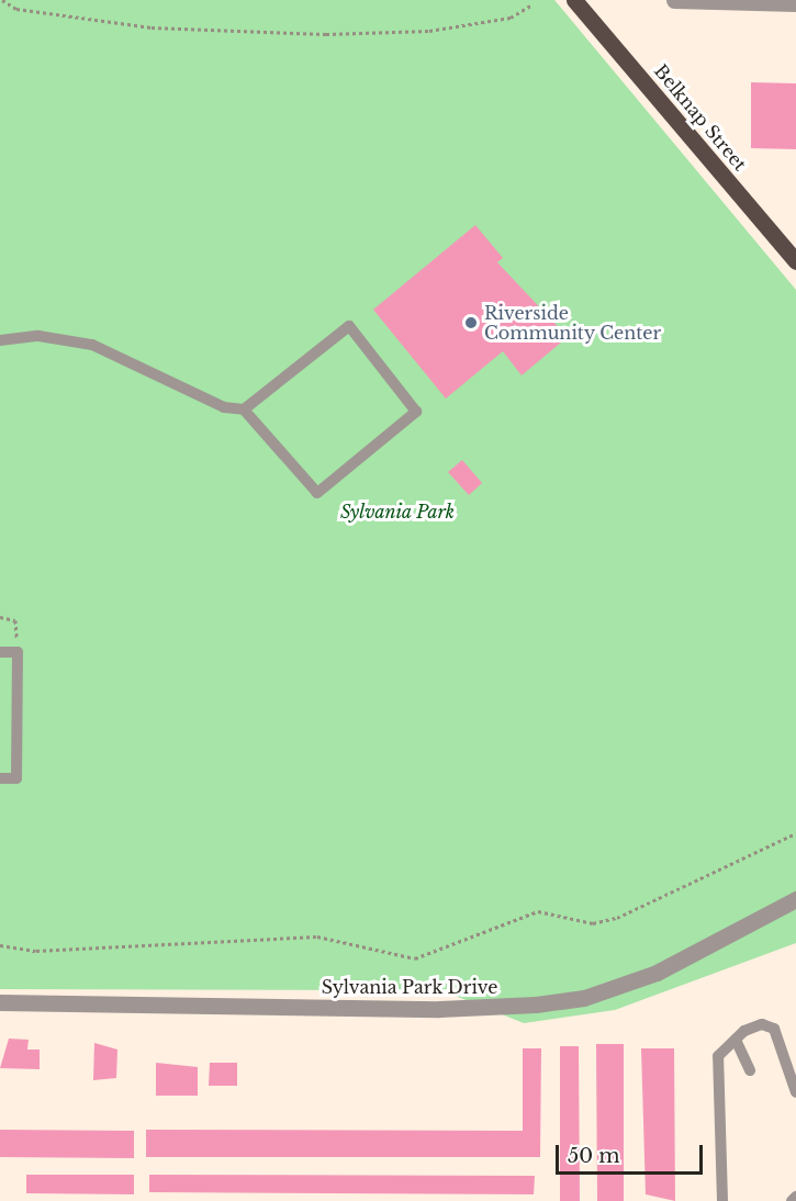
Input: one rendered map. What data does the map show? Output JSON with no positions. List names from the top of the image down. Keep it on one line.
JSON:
{"streets":{"main road":["Belknap Street"],"street":["Sylvania Park Drive"]},"parks":["Sylvania Park"],"places":["Riverside Community Center"],"scale_bar":"50 m"}
